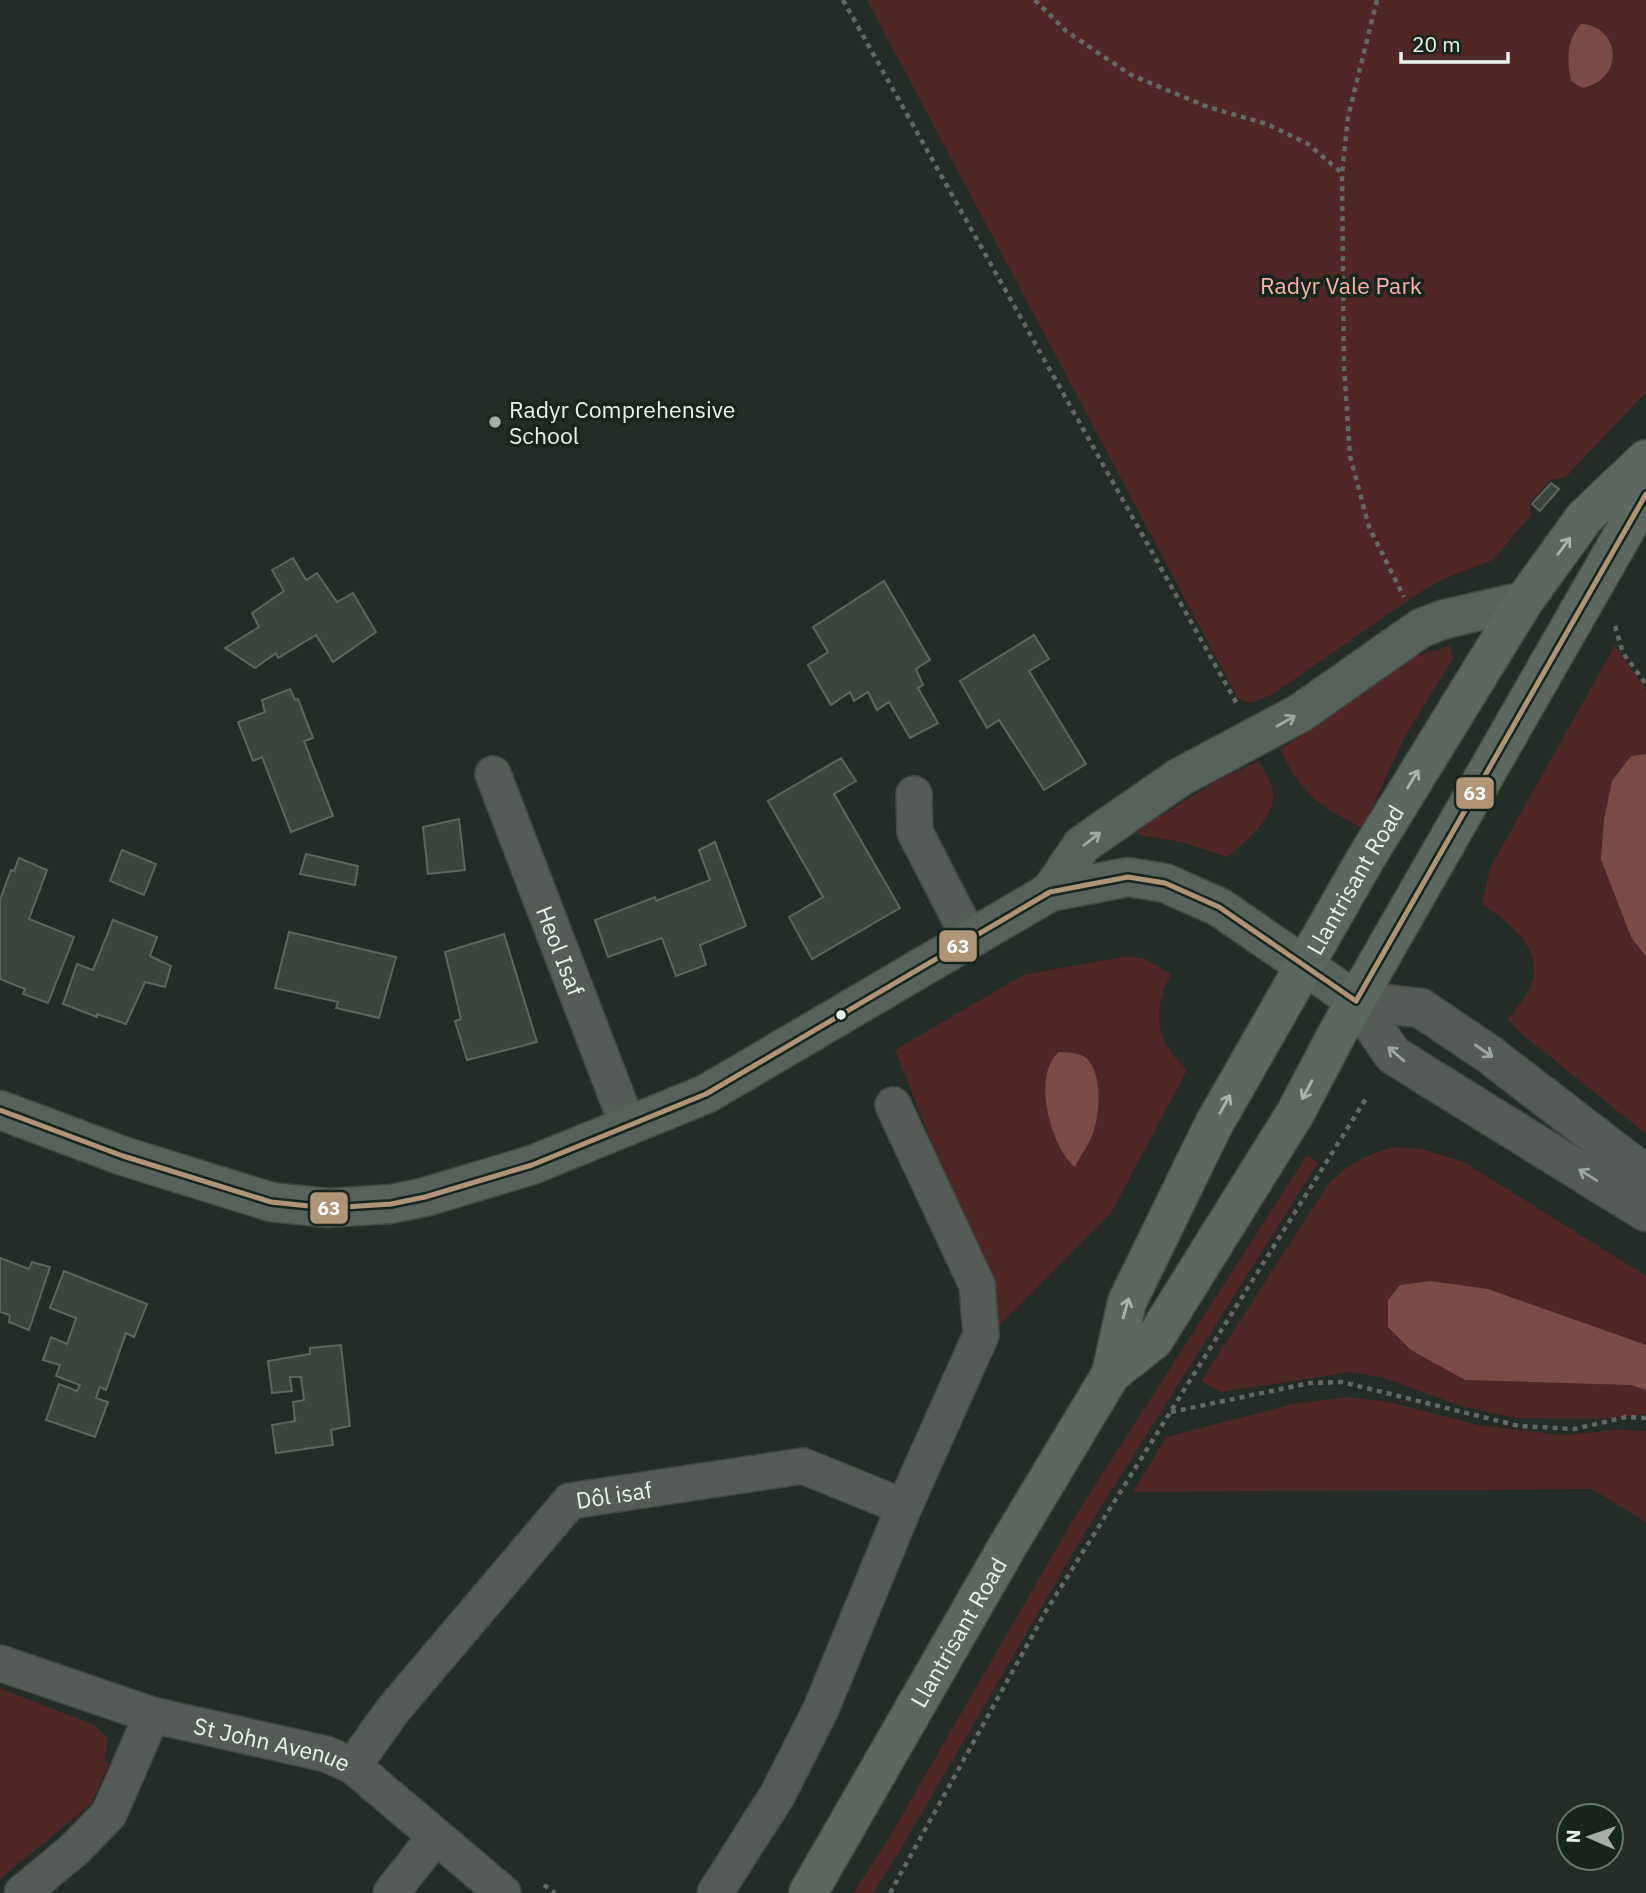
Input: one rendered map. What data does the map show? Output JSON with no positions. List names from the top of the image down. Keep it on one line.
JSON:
{"streets":{"main road":["Llantrisant Road"],"street":["Heol Isaf","Dôl isaf","St John Avenue"]},"crossings":[["Dôl isaf","St John Avenue"]],"parks":["Radyr Vale Park"],"places":["Radyr Comprehensive School"],"lines":["transit line 63"],"scale_bar":"20 m","north":"left"}
